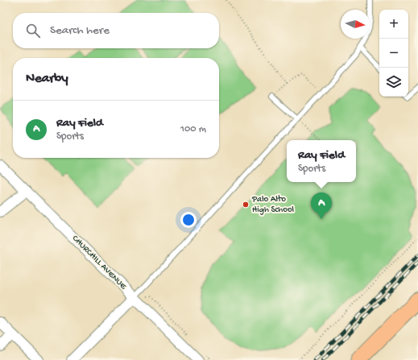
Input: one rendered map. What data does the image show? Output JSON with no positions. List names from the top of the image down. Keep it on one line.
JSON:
{"streets":{"street":["CHURCHILL AVENUE"]},"places":["Palo Alto High School"],"north":"right","page":{"map_buttons":["+","−"],"search":"Search here","heading":"Nearby","list":[{"mark":"A","name":"Ray Field","note":"Sports","value":"100 m"}],"popup":["Ray Field","Sports"],"pins":"A"}}
